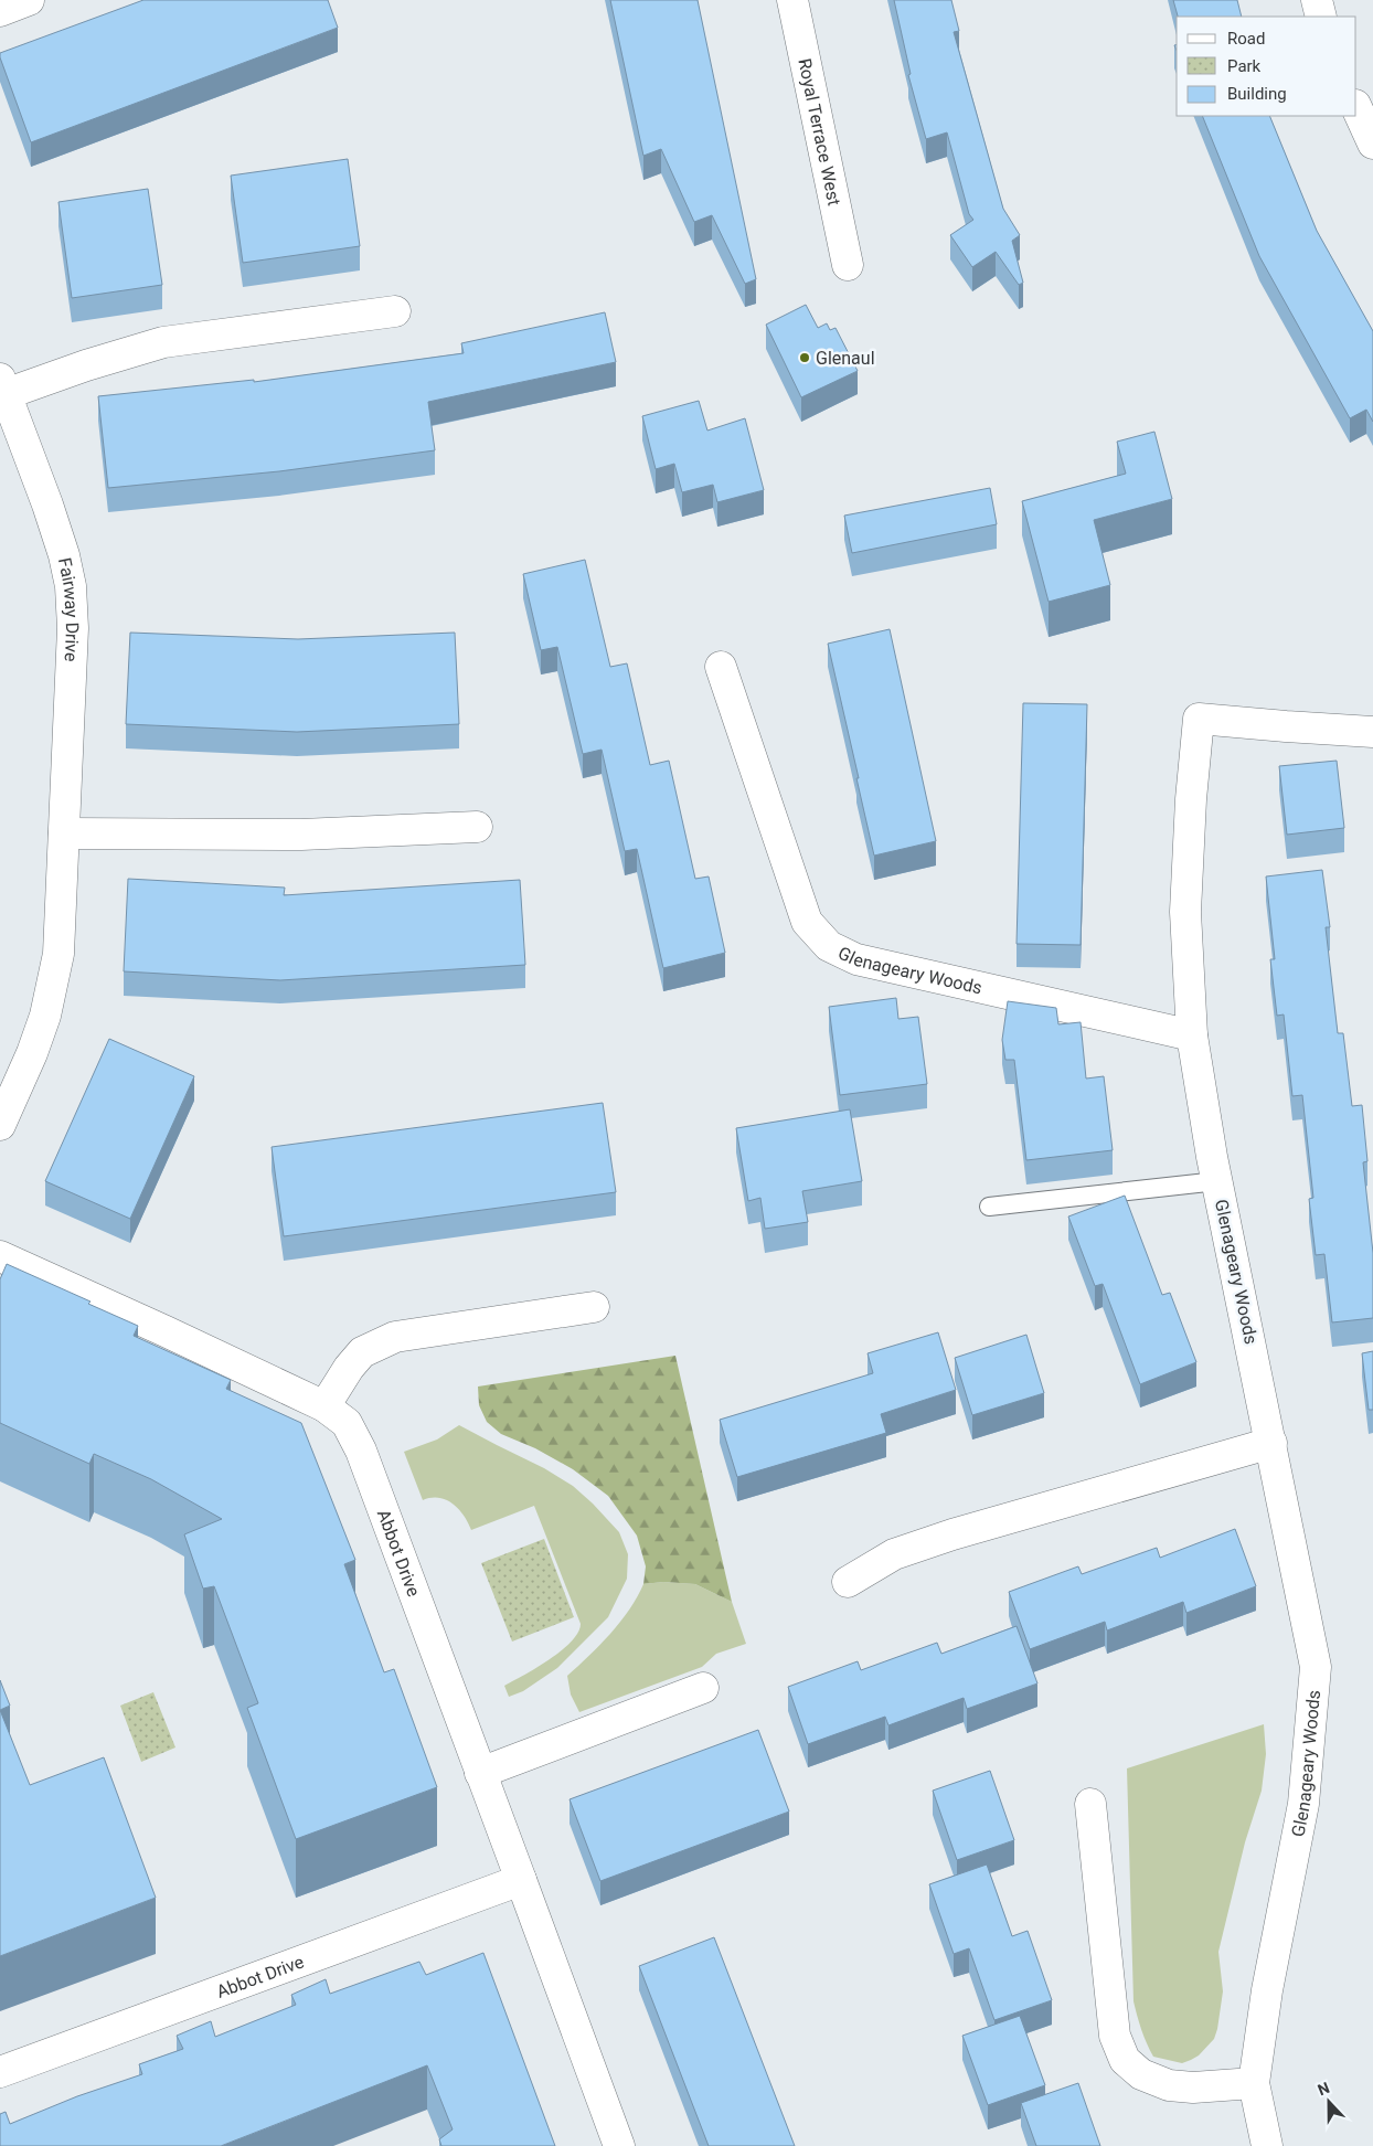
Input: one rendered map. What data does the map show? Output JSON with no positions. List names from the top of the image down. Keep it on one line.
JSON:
{"streets":{"street":["Royal Terrace West","Fairway Drive","Glenageary Woods","Abbot Drive"]},"places":["Glenaul"],"legend":["Road","Park","Building"],"north":"top"}
